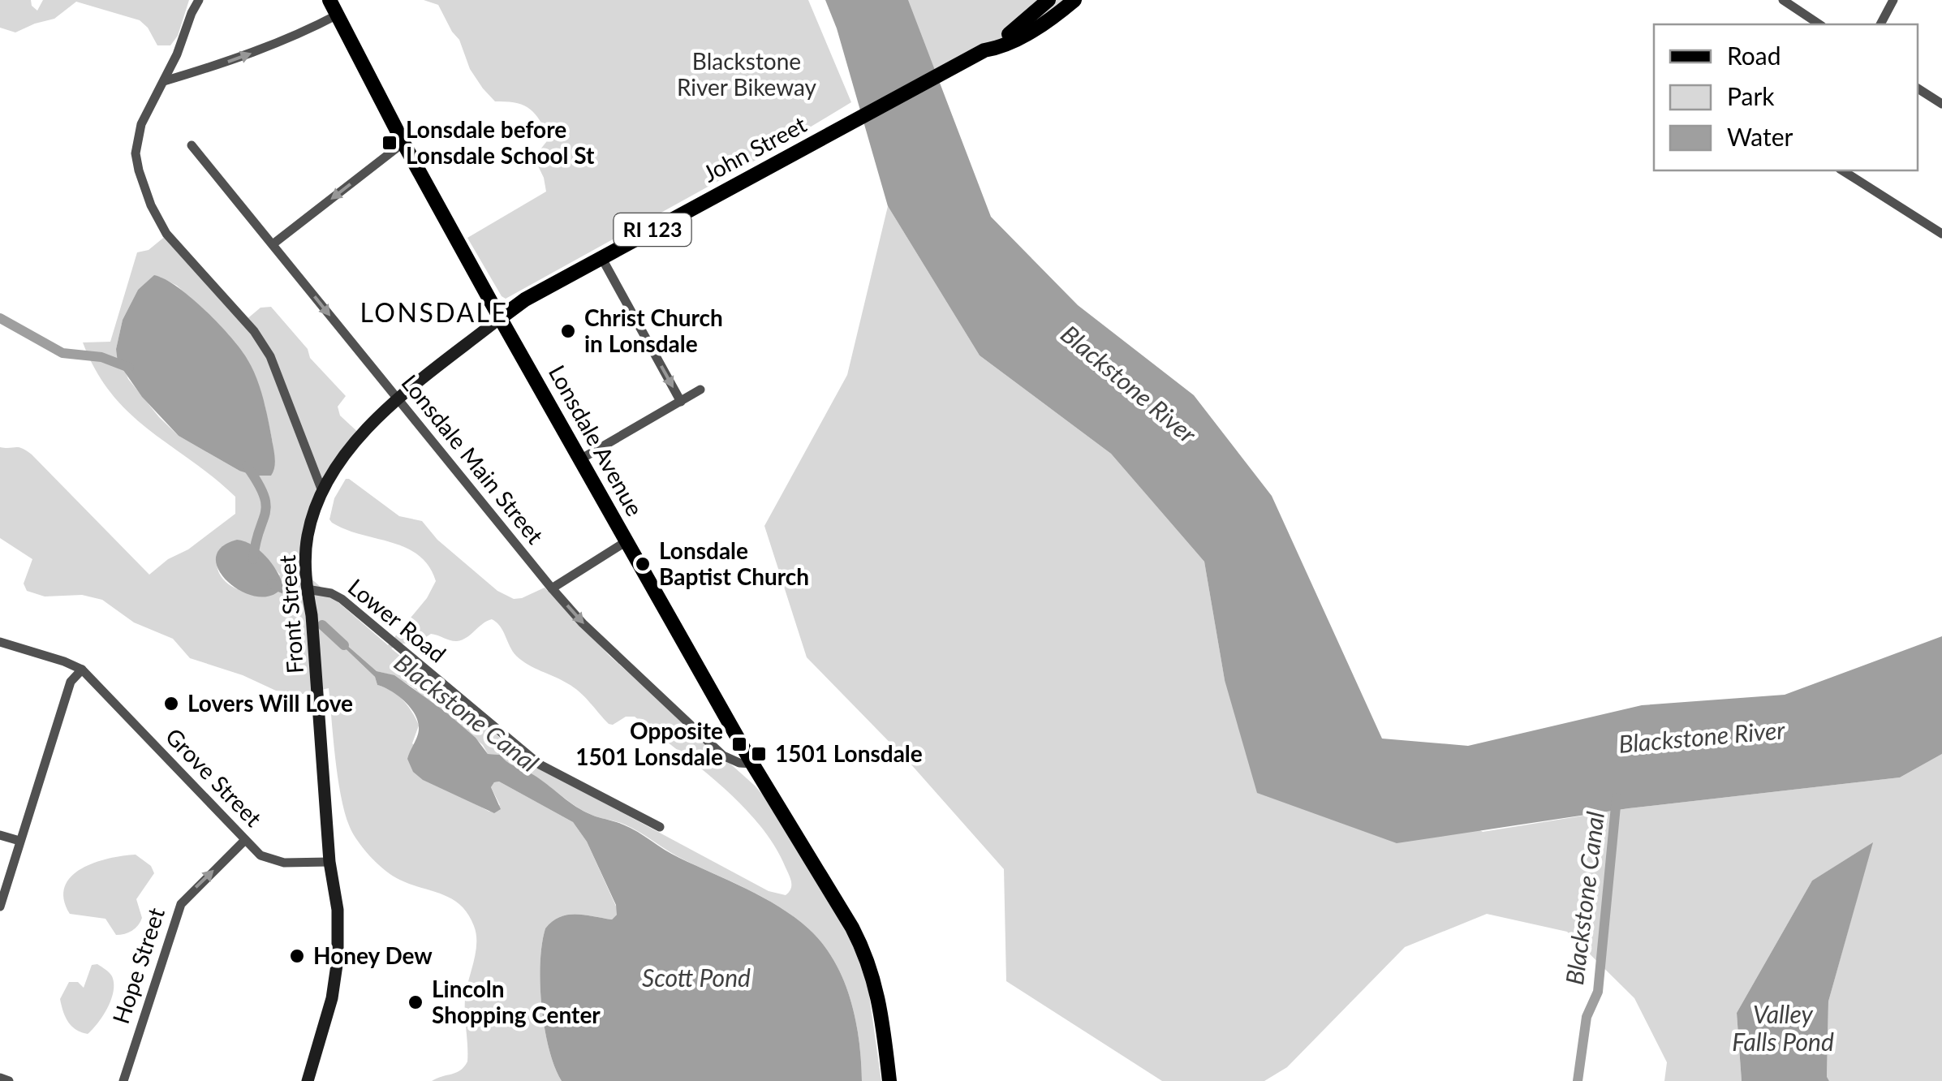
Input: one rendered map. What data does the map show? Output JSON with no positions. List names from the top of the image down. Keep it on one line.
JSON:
{"streets":{"main road":["John Street","RI 123","Lonsdale Avenue","Front Street"],"street":["Lonsdale Main Street","Lower Road","Grove Street","Hope Street"]},"crossings":[["John Street","RI 123"],["John Street","Lonsdale Avenue"],["John Street","Front Street"],["Lonsdale Avenue","Lonsdale Main Street"],["Lonsdale Avenue","Front Street"],["Lonsdale Main Street","Front Street"],["Front Street","Lower Road"],["Front Street","Grove Street"],["Grove Street","Hope Street"]],"one_way":["Lonsdale Main Street","Hope Street"],"districts":["LONSDALE"],"water":["Blackstone River","Blackstone Canal","Scott Pond","Valley Falls Pond"],"parks":["Blackstone River Bikeway"],"places":{"transit":["Lonsdale before Lonsdale School St","Opposite 1501 Lonsdale","1501 Lonsdale"],"other":["Christ Church in Lonsdale","Lonsdale Baptist Church","Lovers Will Love","Honey Dew","Lincoln Shopping Center"]},"legend":["Road","Park","Water"]}
